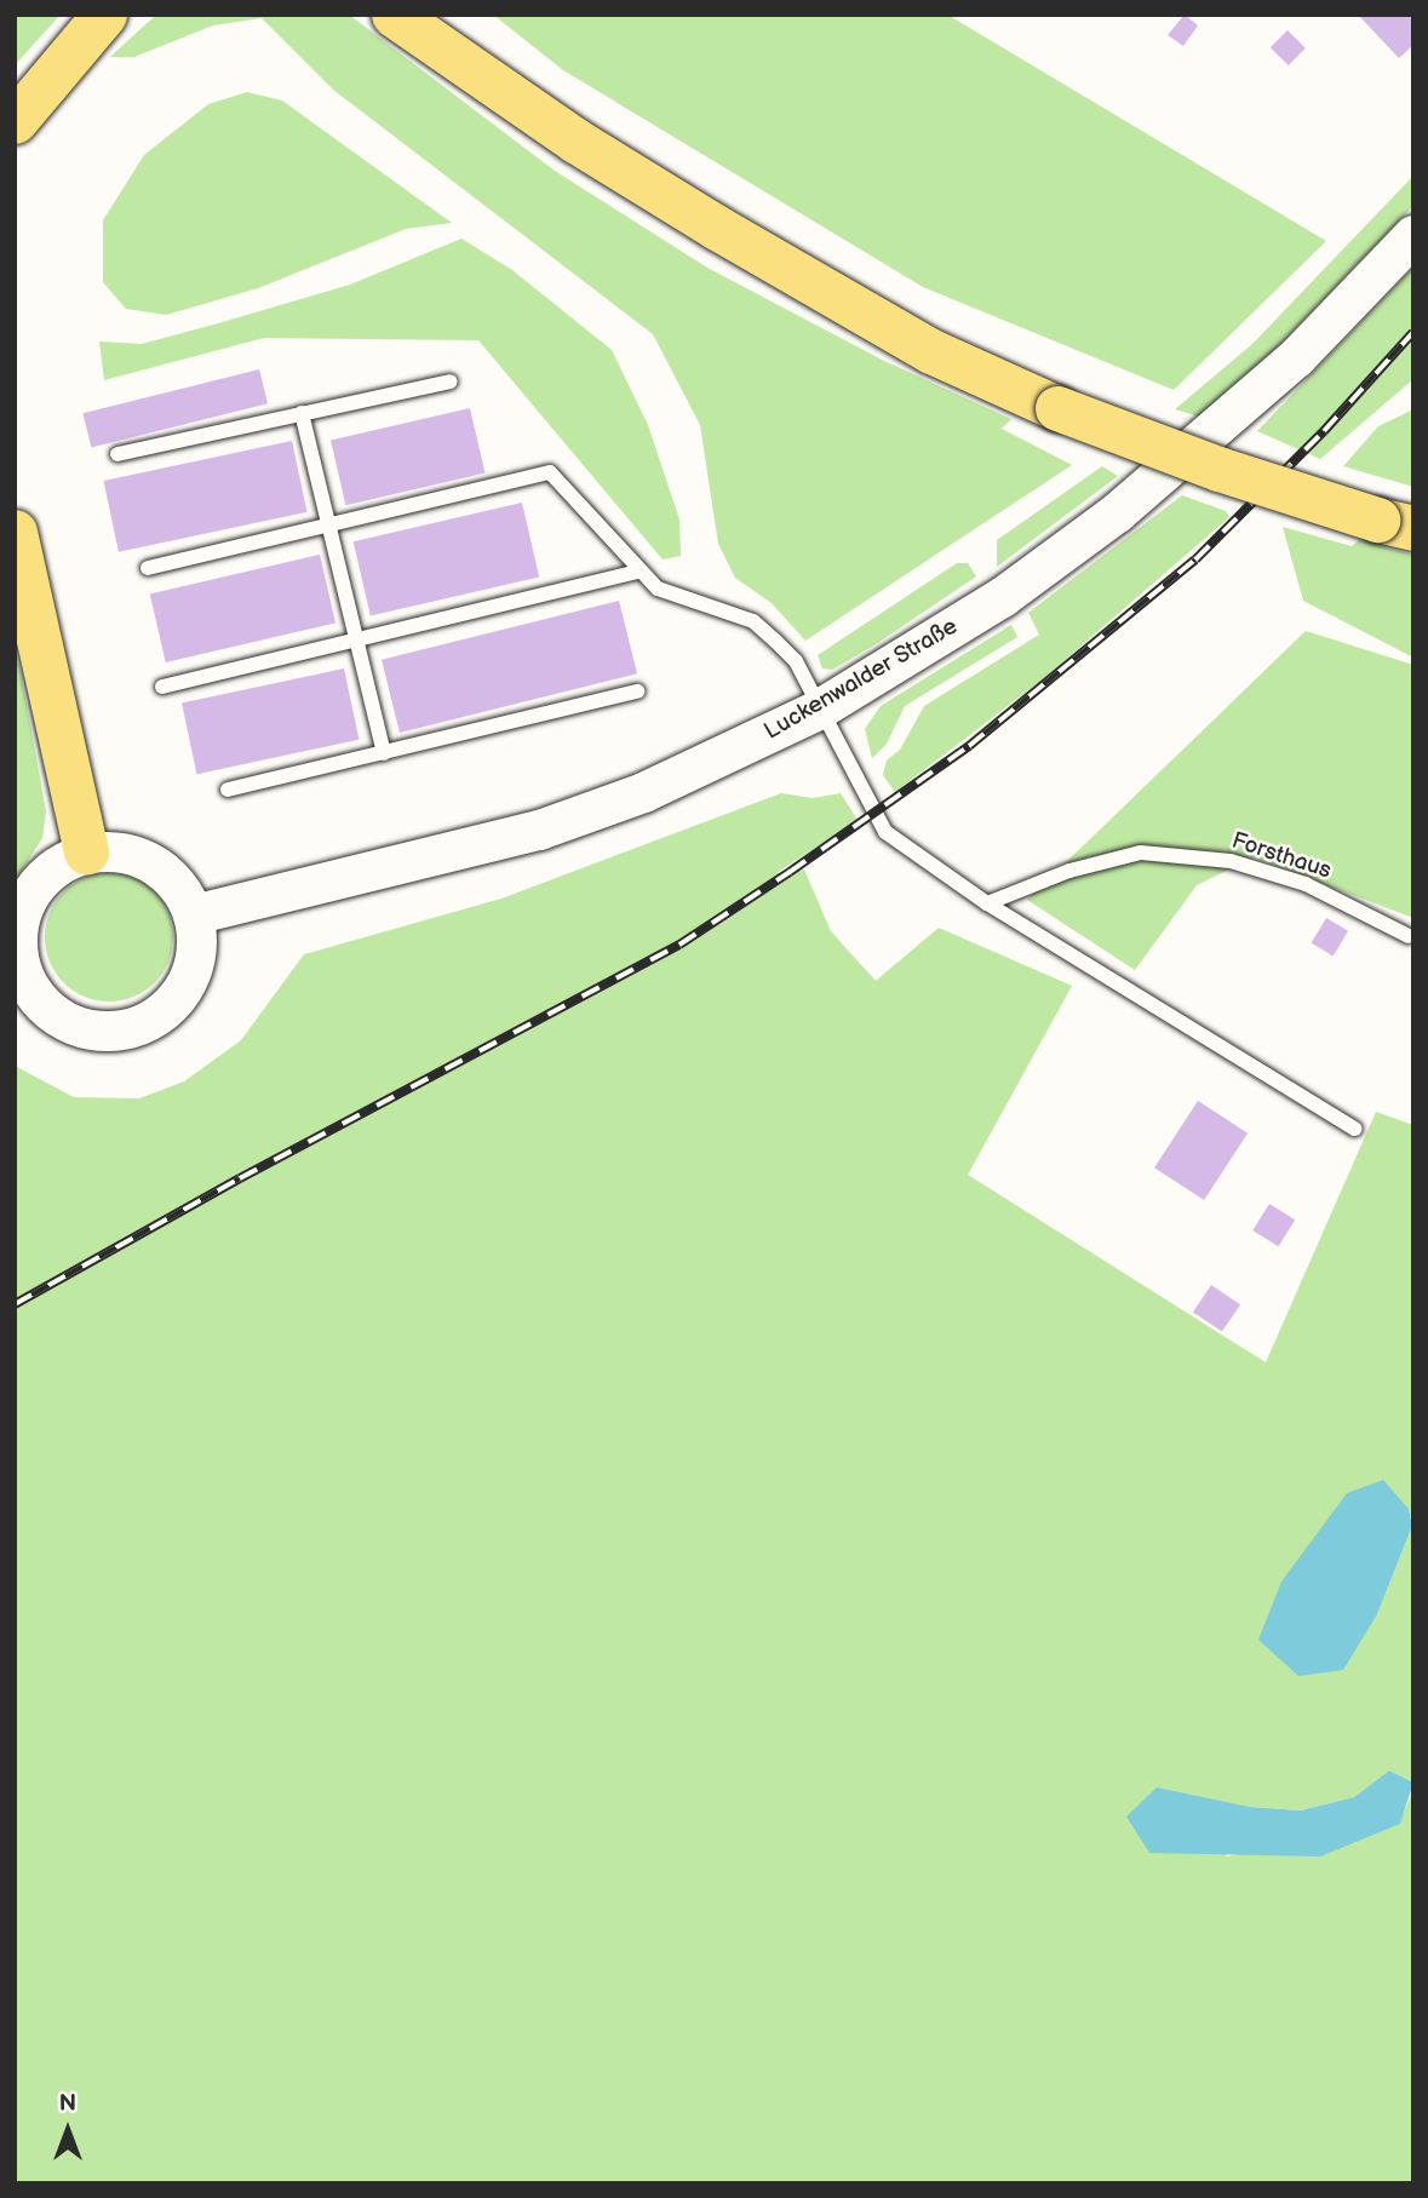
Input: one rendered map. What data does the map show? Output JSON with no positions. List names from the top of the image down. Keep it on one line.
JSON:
{"streets":{"main road":["Luckenwalder Straße"],"lane":["Forsthaus"]},"north":"top"}
